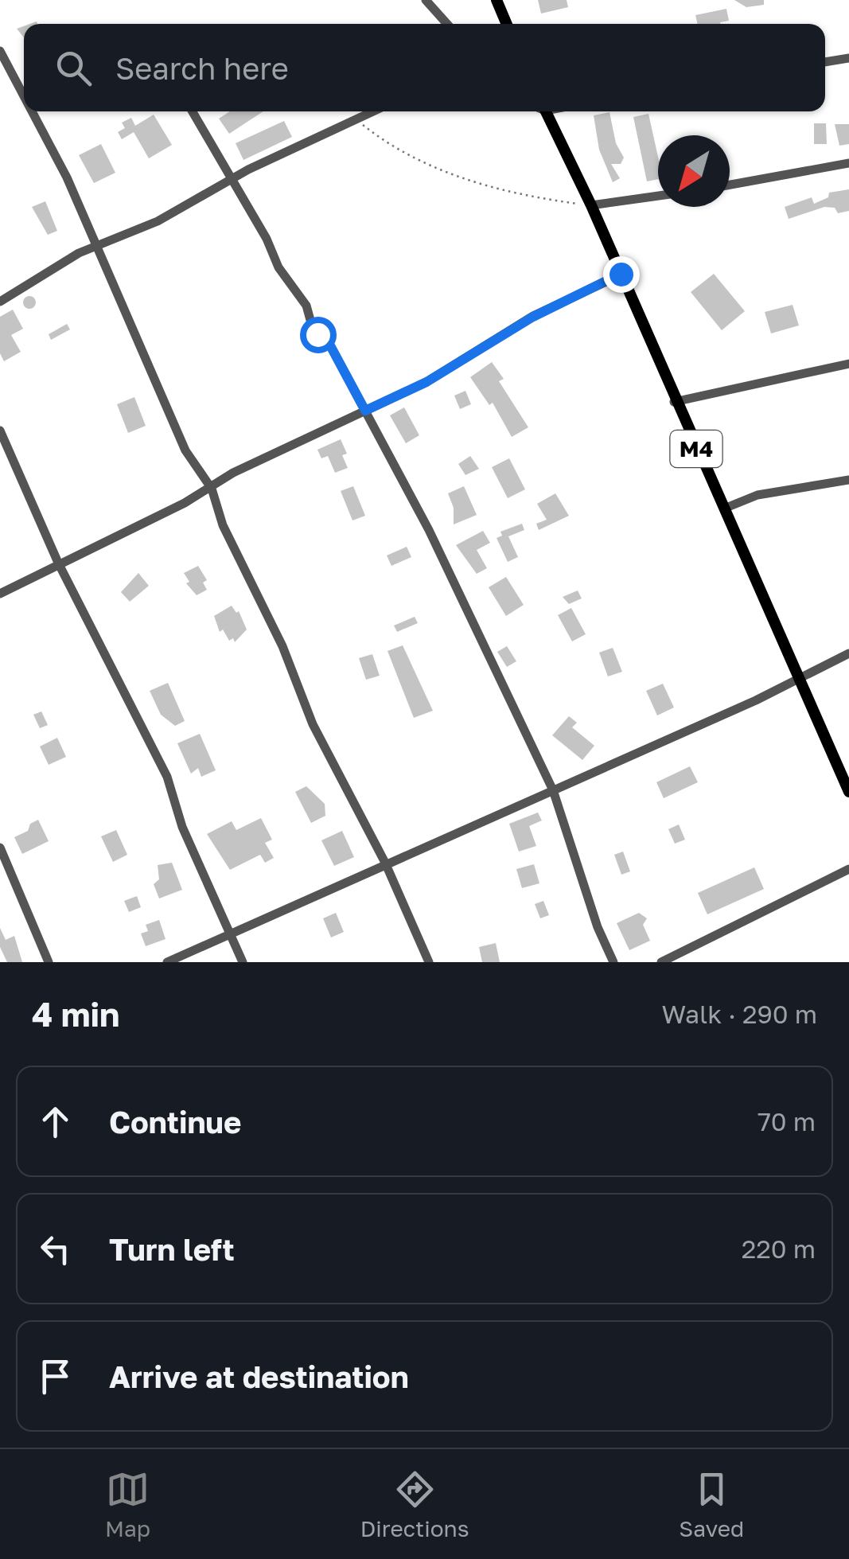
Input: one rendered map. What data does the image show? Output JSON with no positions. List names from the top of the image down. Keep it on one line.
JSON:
{"streets":{"main road":["M4"]},"north":"bottom left","page":{"search":"Search here","heading":["4 min","Walk · 290 m"],"list":[["Continue","70 m"],["Turn left","220 m"],"Arrive at destination"],"nav":["Map","Directions","Saved"]}}
